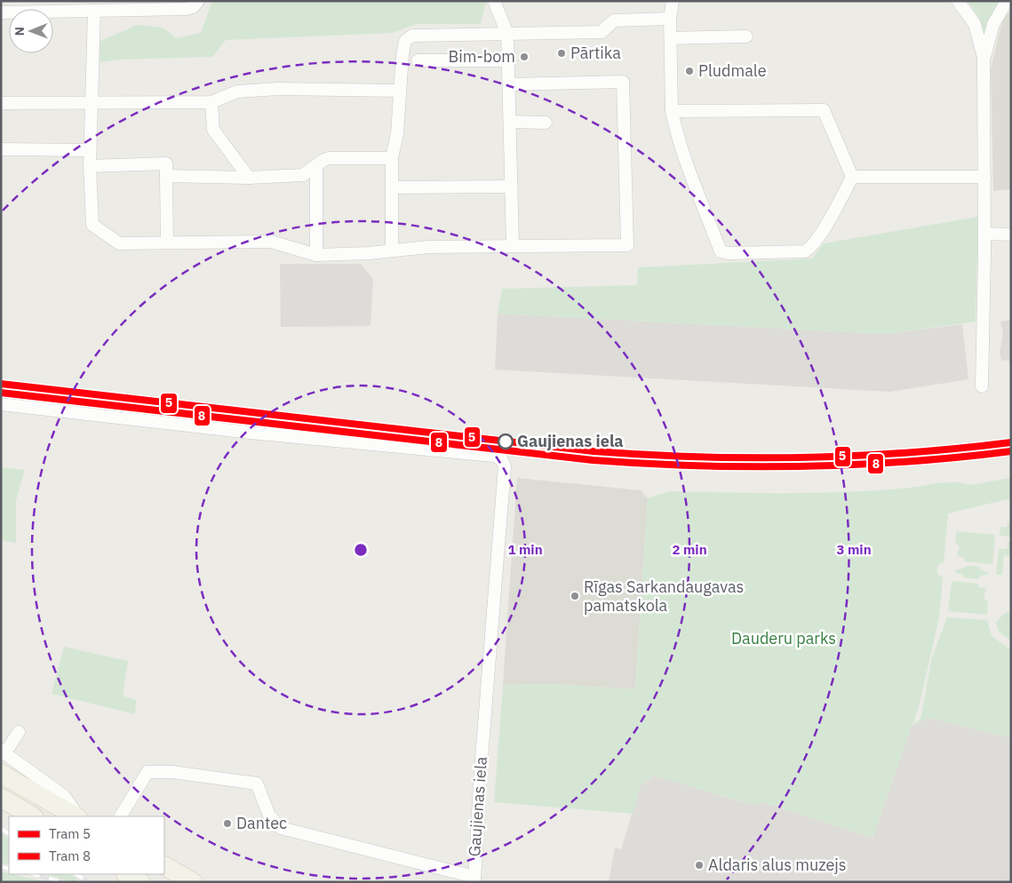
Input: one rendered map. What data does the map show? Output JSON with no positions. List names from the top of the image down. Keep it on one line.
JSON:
{"streets":{"street":["Gaujienas iela"]},"parks":["Dauderu parks"],"places":["Pārtika","Bim-bom","Pludmale","Gaujienas iela","Rīgas Sarkandaugavas pamatskola","Dantec","Aldaris alus muzejs"],"lines":["tram line 5","tram line 8"],"legend":["Tram 5","Tram 8"],"north":"left","rings":["1 min","2 min","3 min"]}
